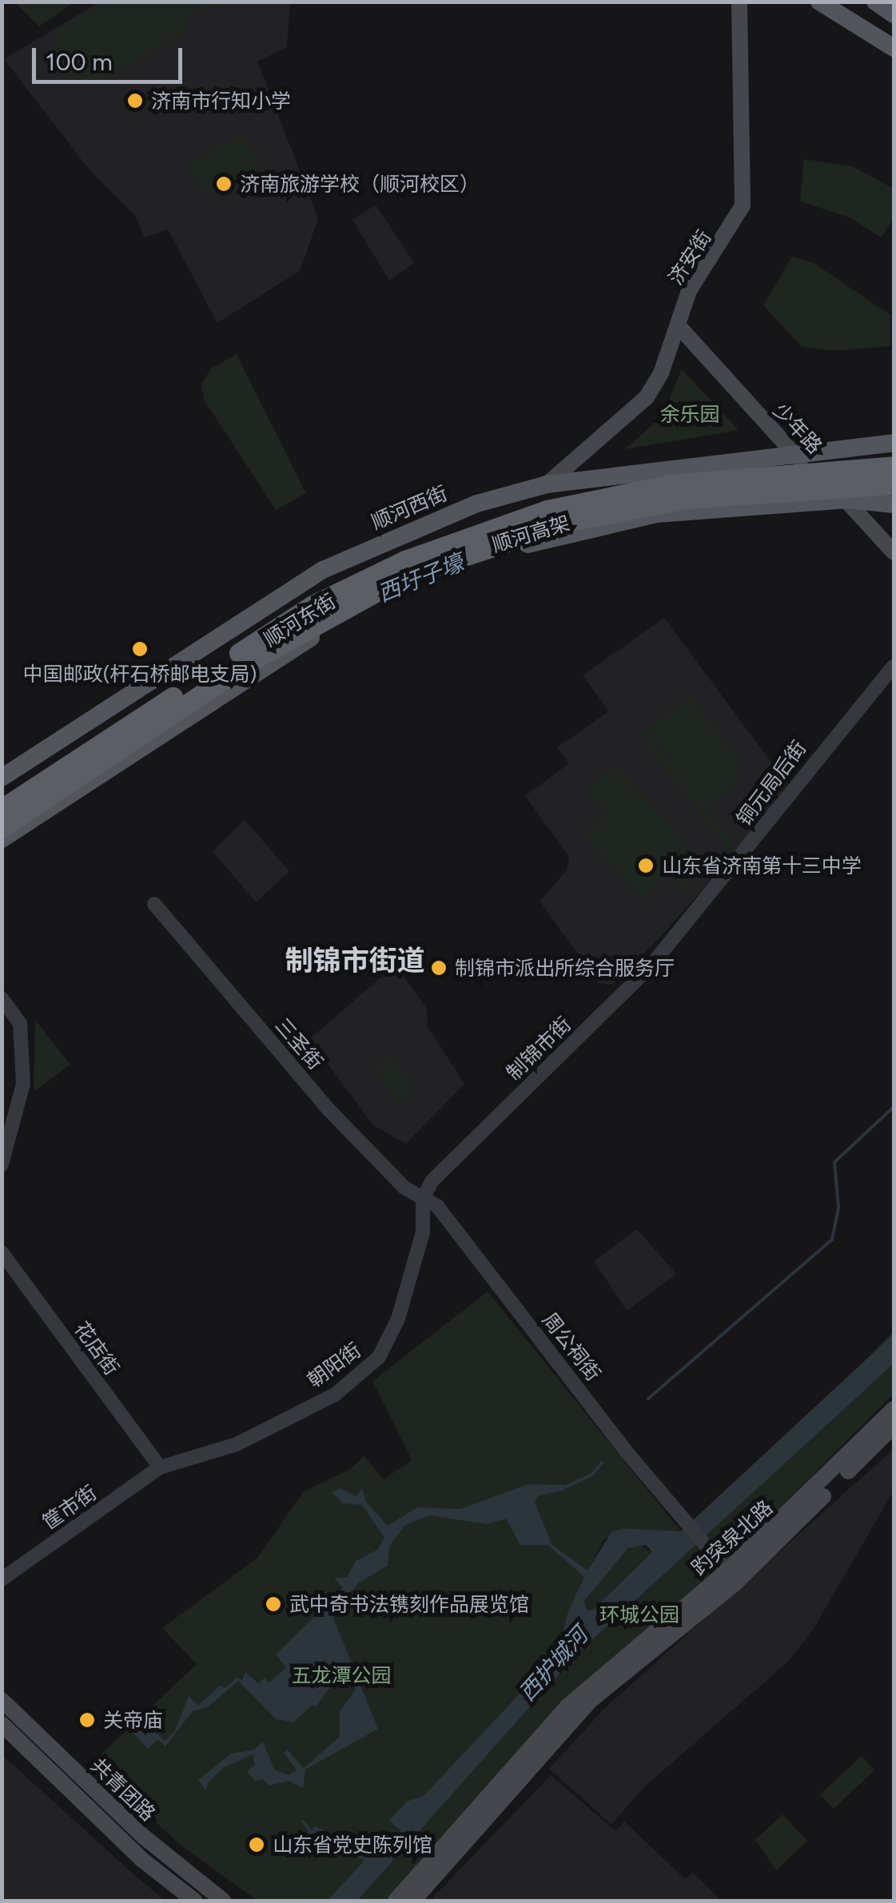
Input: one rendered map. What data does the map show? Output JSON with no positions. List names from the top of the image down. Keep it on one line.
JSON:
{"streets":{"highway":["顺河高架"],"main road":["济安街","少年路","顺河西街","顺河东街","趵突泉北路","共青团路"],"street":["铜元局后街","三圣街","制锦市街","周公祠街","花店街","朝阳街","筐市街"]},"crossings":[["济安街","少年路"],["济安街","顺河西街"],["少年路","顺河西街"],["少年路","顺河高架"],["少年路","顺河东街"],["铜元局后街","制锦市街"],["三圣街","制锦市街"],["三圣街","周公祠街"],["三圣街","朝阳街"],["制锦市街","周公祠街"],["制锦市街","朝阳街"],["周公祠街","朝阳街"],["周公祠街","趵突泉北路"],["花店街","朝阳街"],["花店街","筐市街"],["朝阳街","筐市街"]],"districts":["制锦市街道"],"water":["西圩子壕","西护城河"],"parks":["余乐园","环城公园","五龙潭公园"],"places":["济南市行知小学","济南旅游学校（顺河校区）","中国邮政(杆石桥邮电支局)","山东省济南第十三中学","制锦市派出所综合服务厅","武中奇书法镌刻作品展览馆","关帝庙","山东省党史陈列馆"],"scale_bar":"100 m"}
